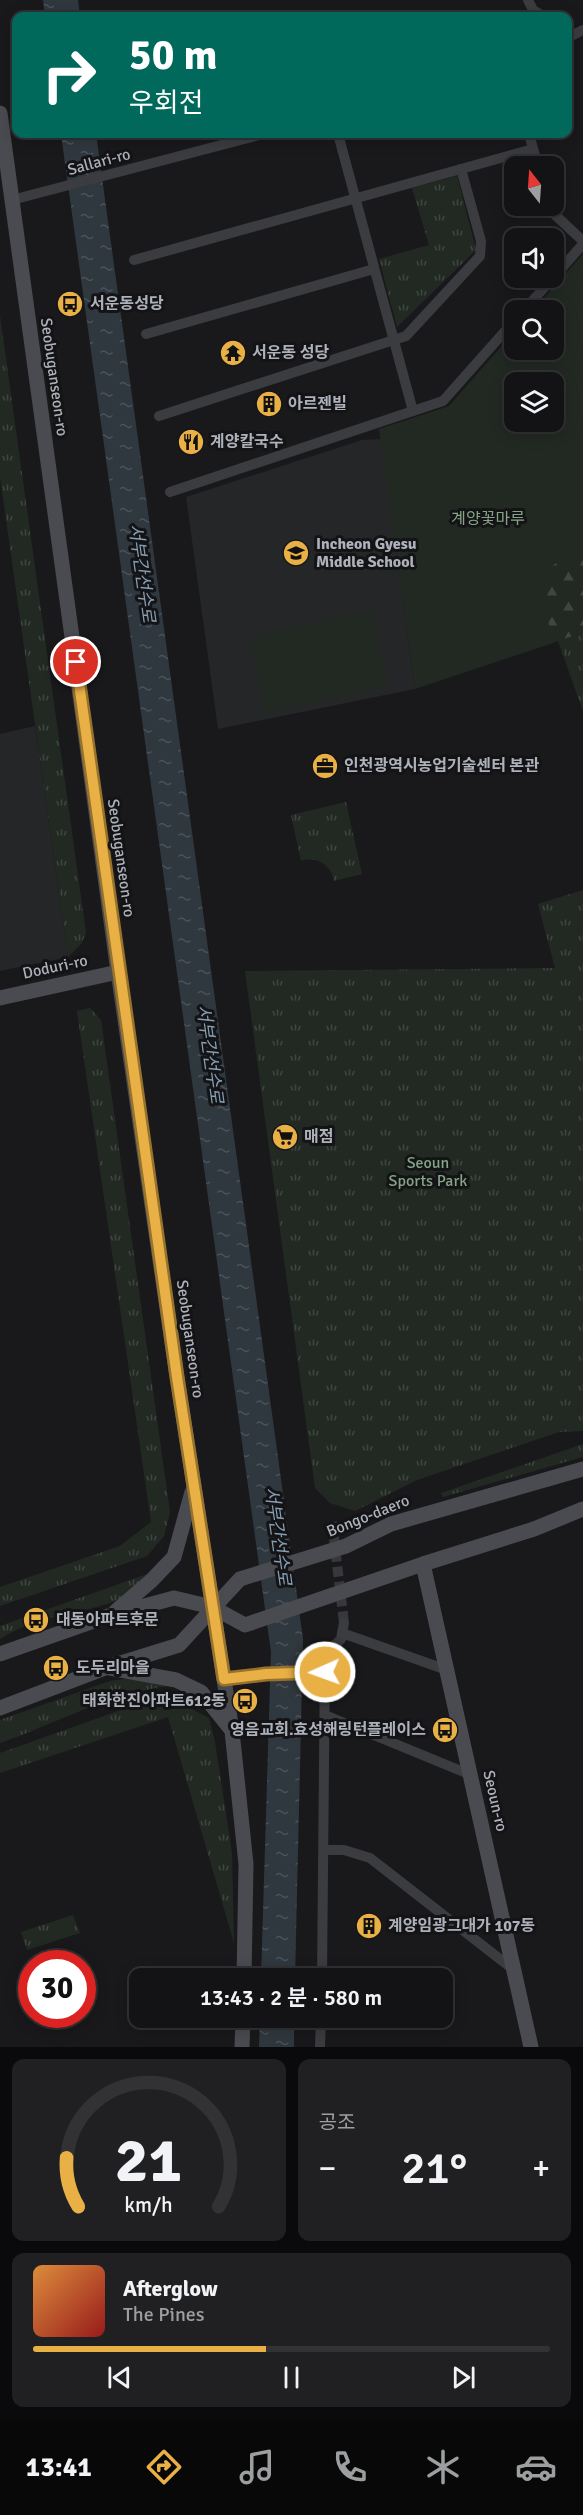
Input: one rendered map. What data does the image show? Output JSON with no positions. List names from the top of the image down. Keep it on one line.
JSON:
{"streets":{"main road":["Seobuganseon-ro","Doduri-ro","Bongo-daero","Seoun-ro"],"street":["Sallari-ro"]},"crossings":[["Sallari-ro","Seobuganseon-ro"],["Seobuganseon-ro","Doduri-ro"],["Seobuganseon-ro","Bongo-daero"]],"water":["서부간선수로"],"parks":["계양꽃마루","Seoun Sports Park"],"places":{"bus stop":["서운동성당","대동아파트후문","도두리마을","태화한진아파트612동","영음교회.효성해링턴플레이스"],"temple":["서운동 성당"],"building":["아르젠빌","계양임광그대가 107동"],"restaurant":["계양칼국수"],"school or university":["Incheon Gyesu Middle School"],"office":["인천광역시농업기술센터 본관"],"supermarket":["매점"]},"north":"top","page":{"turn":["50 m","우회전"],"limit":"30","trip":"13:43 · 2 분 · 580 m","tile":"공조","heat":["−","21°","+"],"song":["Afterglow","The Pines"],"tabs":"13:41","gauge":["21","km/h"]}}
